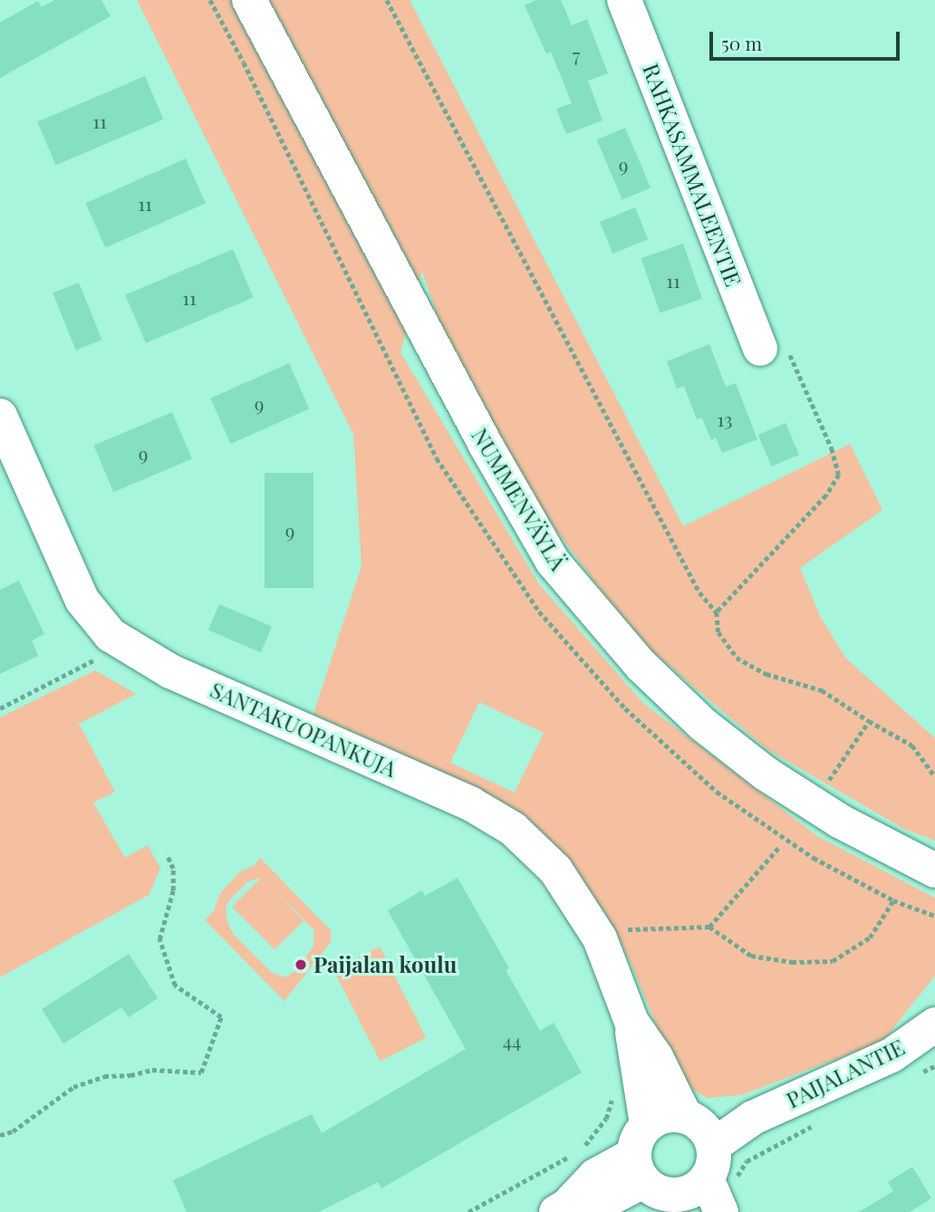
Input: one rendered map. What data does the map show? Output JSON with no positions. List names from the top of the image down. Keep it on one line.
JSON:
{"streets":{"street":["RAHKASAMMALEENTIE","NUMMENVÄYLÄ","SANTAKUOPANKUJA","PAIJALANTIE"]},"crossings":[["SANTAKUOPANKUJA","PAIJALANTIE"]],"places":["Paijalan koulu"],"house_numbers":["7","11","9","11","11","11","9","13","9","9","44"],"scale_bar":"50 m"}
